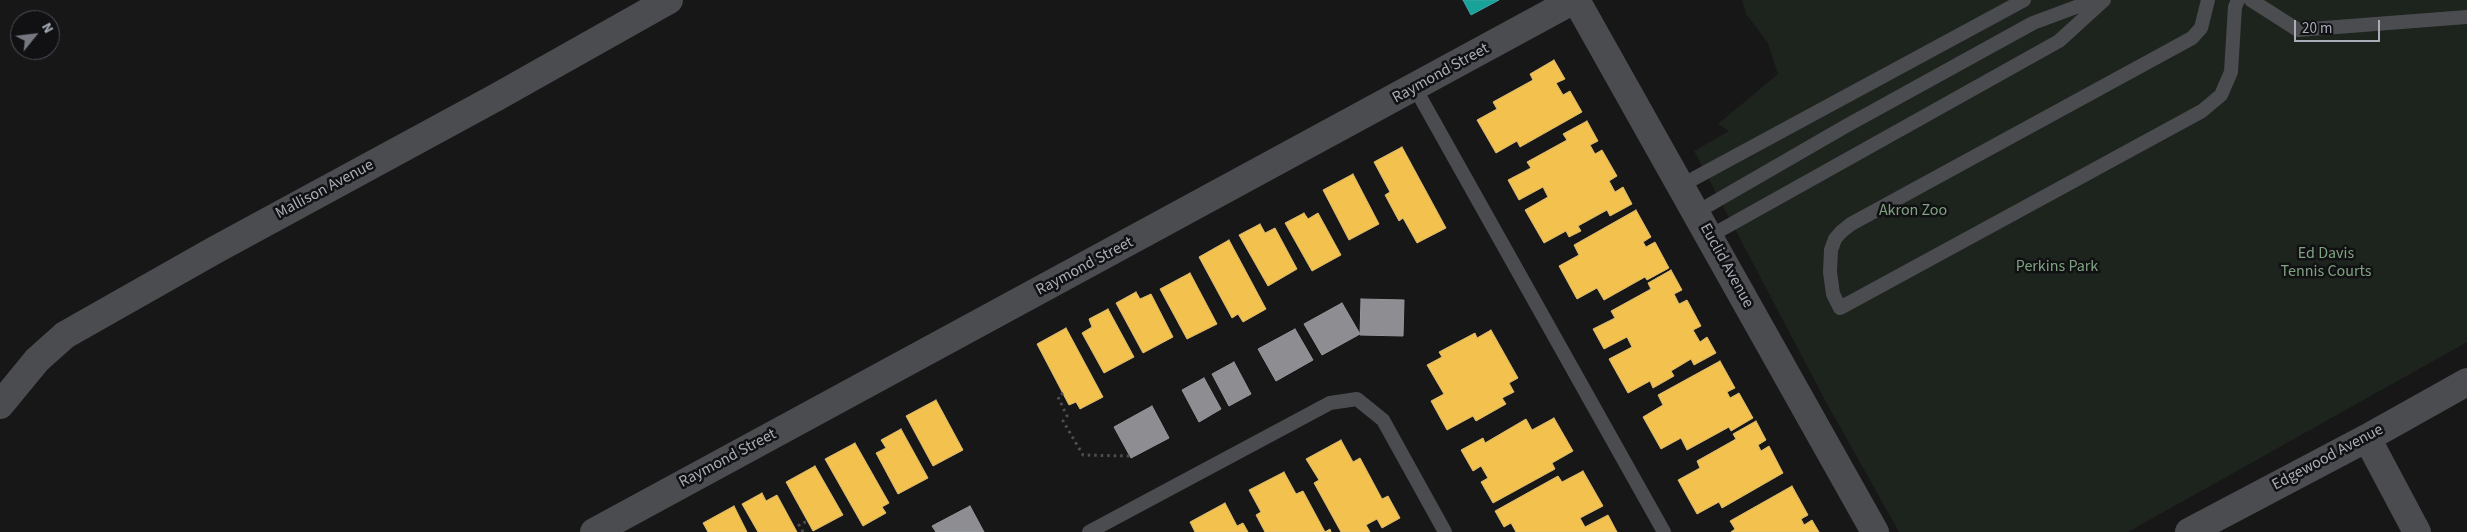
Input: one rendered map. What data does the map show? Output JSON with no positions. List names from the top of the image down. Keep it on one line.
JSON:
{"streets":{"street":["Raymond Street","Mallison Avenue","Euclid Avenue","Edgewood Avenue"]},"crossings":[["Raymond Street","Euclid Avenue"]],"parks":["Akron Zoo","Ed Davis Tennis Courts","Perkins Park"],"scale_bar":"20 m","north":"top right"}
